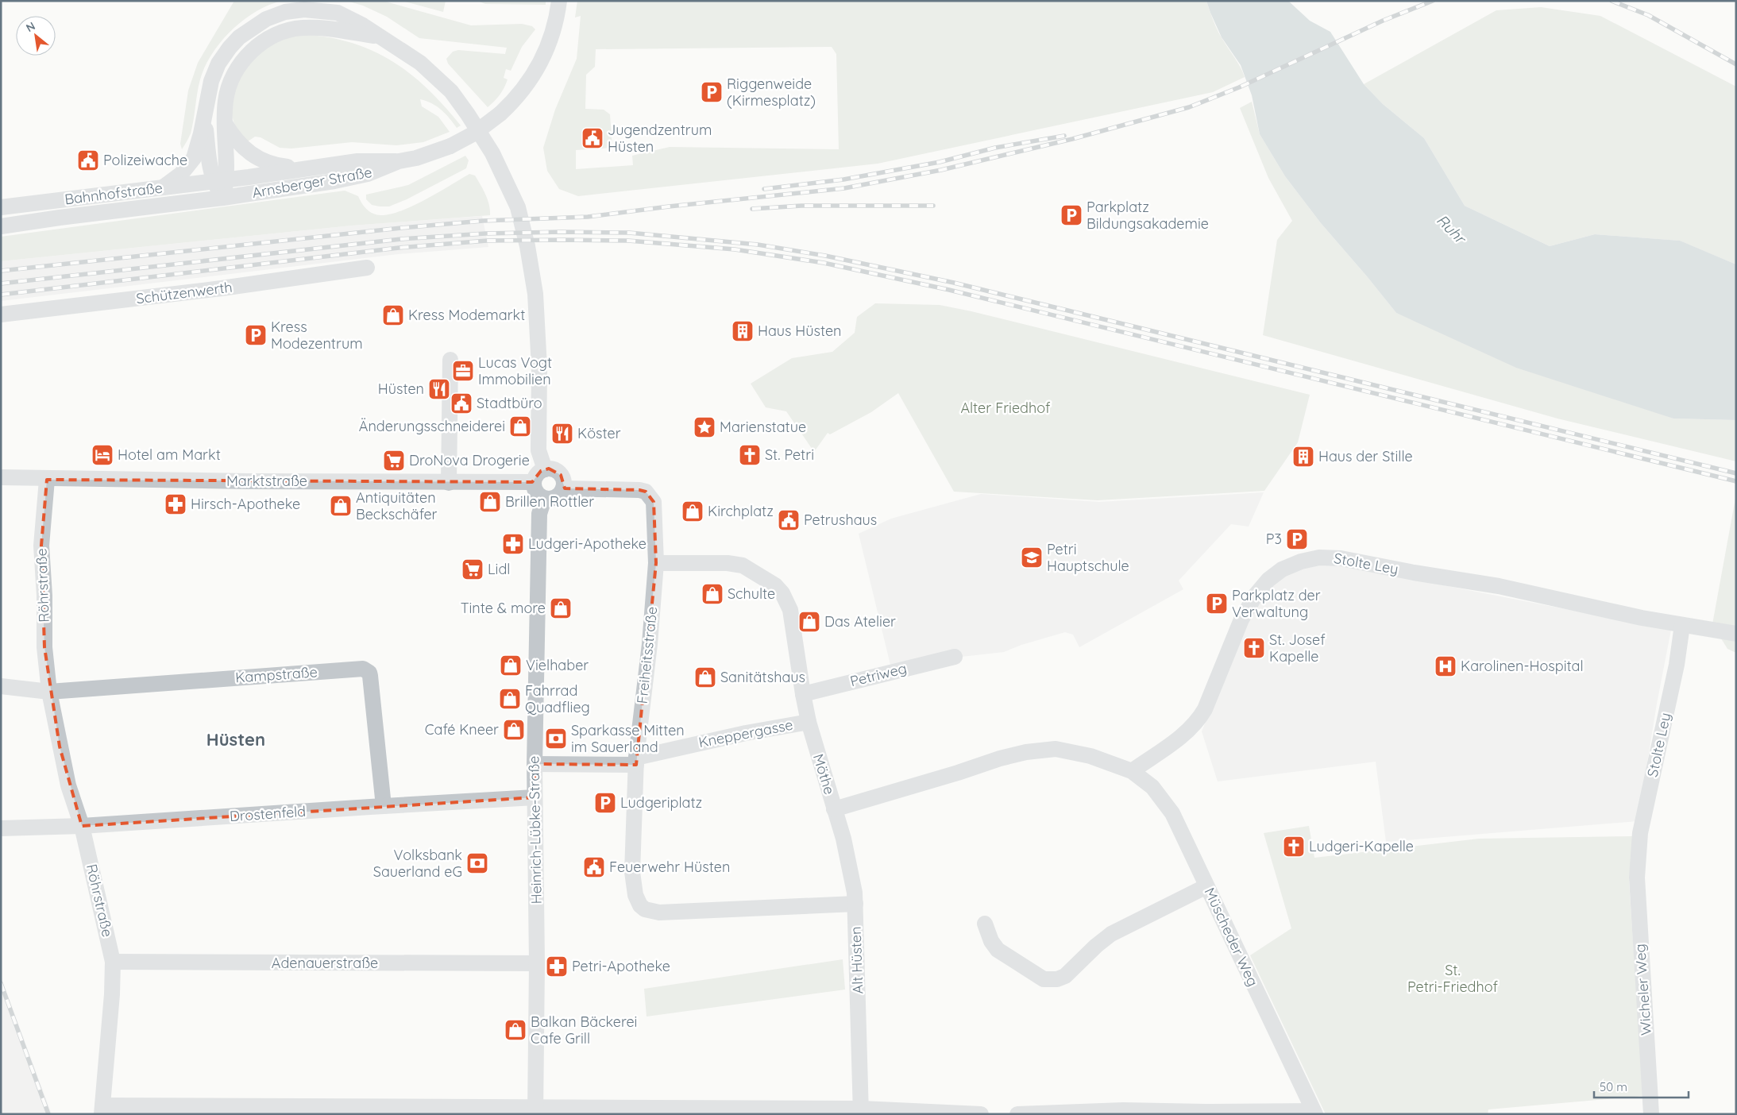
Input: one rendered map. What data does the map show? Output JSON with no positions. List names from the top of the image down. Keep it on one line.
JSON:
{"streets":{"street":["Arnsberger Straße","Bahnhofstraße","Schützenwerth","Marktstraße","Stolte Ley","Röhrstraße","Freiheitsstraße","Kampstraße","Petriweg","Kneppergasse","Möthe","Drostenfeld","Heinrich-Lübke-Straße","Müscheder Weg","Alt Hüsten","Adenauerstraße","Wicheler Weg"]},"crossings":[["Arnsberger Straße","Bahnhofstraße"],["Marktstraße","Röhrstraße"],["Marktstraße","Freiheitsstraße"],["Marktstraße","Heinrich-Lübke-Straße"],["Stolte Ley","Möthe"],["Stolte Ley","Müscheder Weg"],["Stolte Ley","Wicheler Weg"],["Röhrstraße","Kampstraße"],["Röhrstraße","Drostenfeld"],["Röhrstraße","Adenauerstraße"],["Freiheitsstraße","Kneppergasse"],["Freiheitsstraße","Möthe"],["Freiheitsstraße","Heinrich-Lübke-Straße"],["Freiheitsstraße","Alt Hüsten"],["Kampstraße","Drostenfeld"],["Petriweg","Möthe"],["Kneppergasse","Möthe"],["Möthe","Müscheder Weg"],["Möthe","Alt Hüsten"],["Drostenfeld","Heinrich-Lübke-Straße"],["Heinrich-Lübke-Straße","Adenauerstraße"]],"districts":["Hüsten"],"water":["Ruhr"],"parks":["Alter Friedhof","St. Petri-Friedhof"],"places":{"parking":["Riggenweide (Kirmesplatz)","Parkplatz Bildungsakademie","Kress Modezentrum","P3","Parkplatz der Verwaltung","Ludgeriplatz"],"public building":["Jugendzentrum Hüsten","Polizeiwache","Stadtbüro","Petrushaus","Feuerwehr Hüsten"],"shop":["Kress Modemarkt","Änderungsschneiderei","Brillen Rottler","Antiquitäten Beckschäfer","Kirchplatz","Schulte","Tinte & more","Das Atelier","Vielhaber","Sanitätshaus","Fahrrad Quadflieg","Café Kneer","Balkan Bäckerei Cafe Grill"],"building":["Haus Hüsten","Haus der Stille"],"office":["Lucas Vogt Immobilien"],"restaurant":["Hüsten","Köster"],"place":["Marienstatue"],"hotel":["Hotel am Markt"],"church":["St. Petri","St. Josef Kapelle","Ludgeri-Kapelle"],"supermarket":["DroNova Drogerie","Lidl"],"pharmacy":["Hirsch-Apotheke","Ludgeri-Apotheke","Petri-Apotheke"],"school or university":["Petri Hauptschule"],"hospital":["Karolinen-Hospital"],"bank":["Sparkasse Mitten im Sauerland","Volksbank Sauerland eG"]},"scale_bar":"50 m","north":"top left"}
